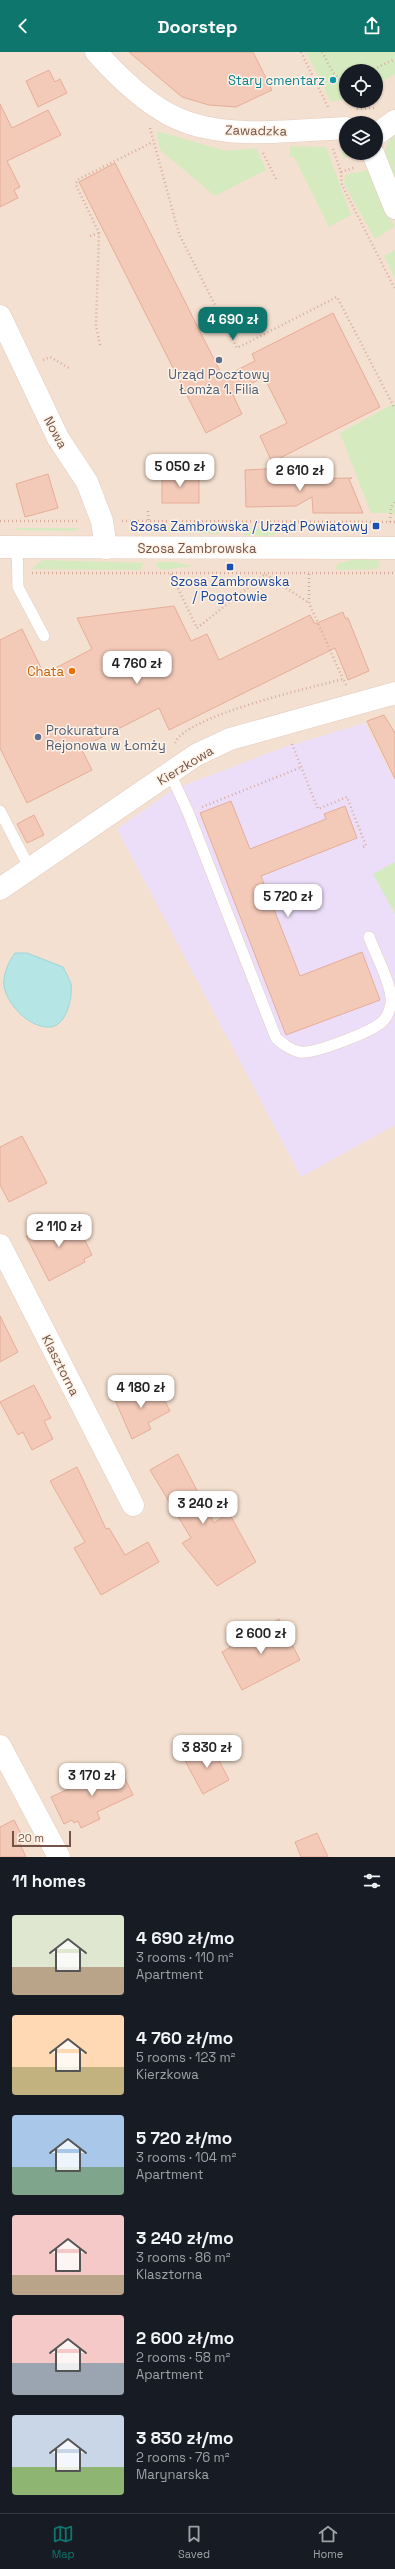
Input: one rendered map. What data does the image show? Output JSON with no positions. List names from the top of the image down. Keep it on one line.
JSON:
{"streets":{"street":["Zawadzka","Nowa","Szosa Zambrowska","Kierzkowa","Klasztorna"]},"crossings":[["Nowa","Szosa Zambrowska"]],"places":{"other":["Stary cmentarz","Urząd Pocztowy Łomża 1. Filia","Chata","Prokuratura Rejonowa w Łomży"],"transit":["Szosa Zambrowska / Urząd Powiatowy","Szosa Zambrowska / Pogotowie"]},"scale_bar":"20 m","page":{"header":"Doorstep","price":["4 690 zł","5 050 zł","2 610 zł","4 760 zł","5 720 zł","2 110 zł","4 180 zł","3 240 zł","2 600 zł","3 830 zł","3 170 zł"],"scale":"20 m","heading":"11 homes","list":[{"name":"4 690 zł/mo","note":"3 rooms · 110 m² · Apartment"},{"name":"4 760 zł/mo","note":"5 rooms · 123 m² · Kierzkowa"},{"name":"5 720 zł/mo","note":"3 rooms · 104 m² · Apartment"},{"name":"3 240 zł/mo","note":"3 rooms · 86 m² · Klasztorna"},{"name":"2 600 zł/mo","note":"2 rooms · 58 m² · Apartment"},{"name":"3 830 zł/mo","note":"2 rooms · 76 m² · Marynarska"}],"tabs":["Map","Saved","Home"]}}
